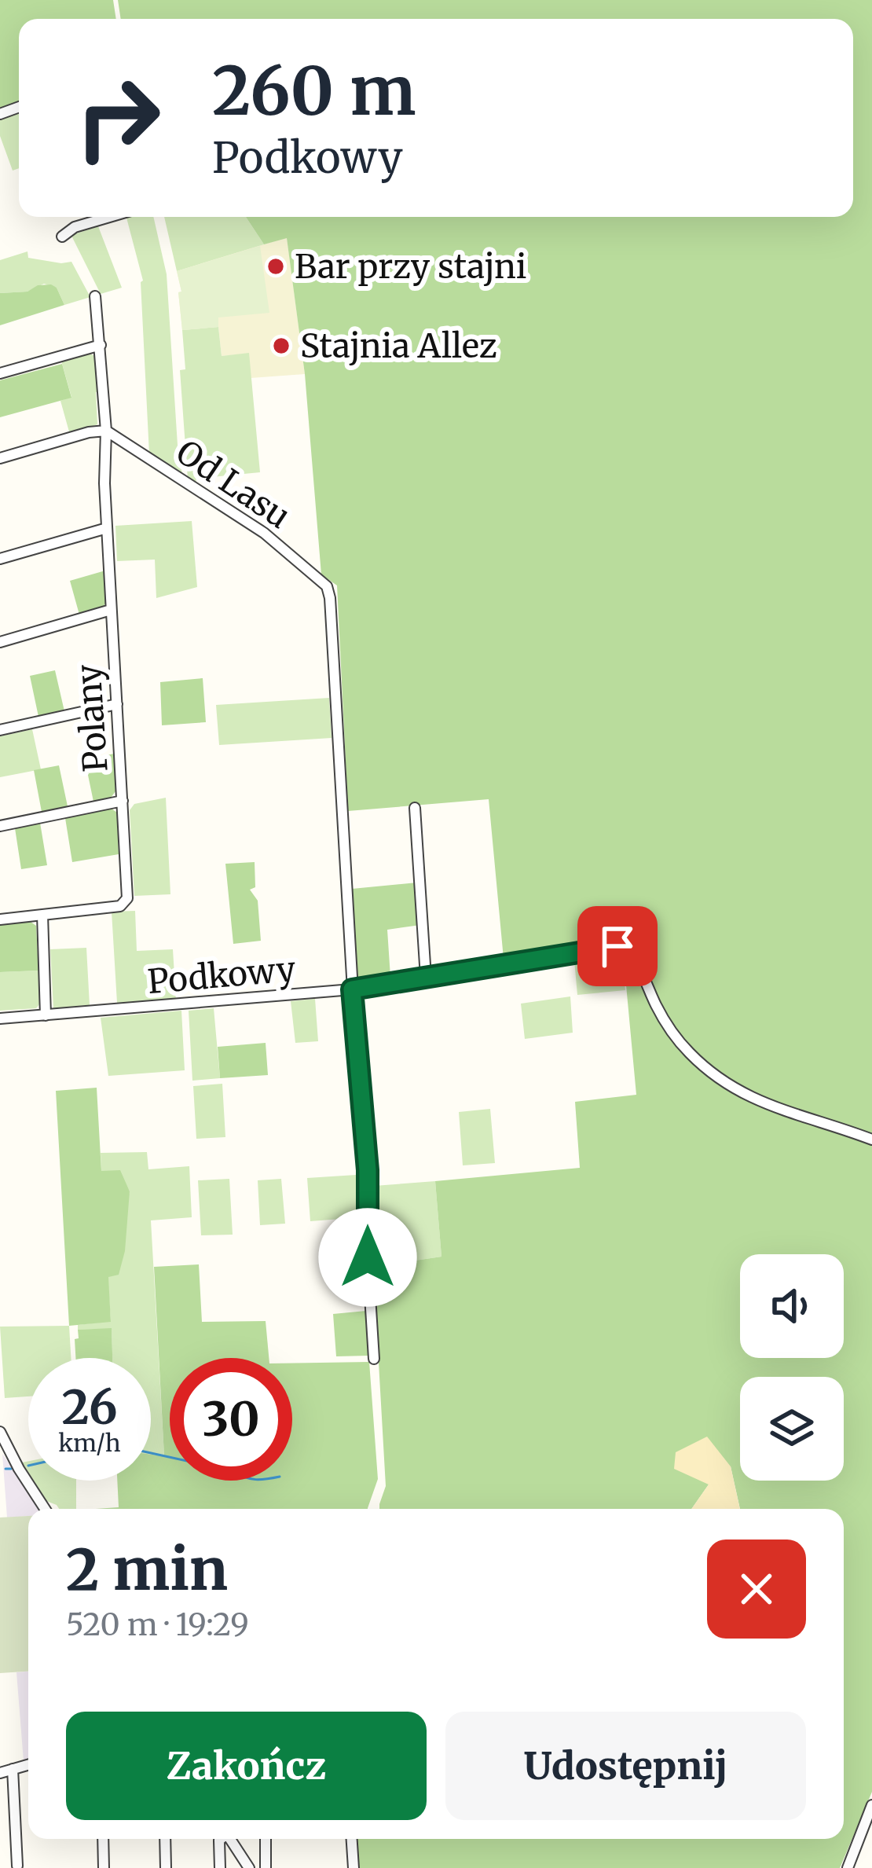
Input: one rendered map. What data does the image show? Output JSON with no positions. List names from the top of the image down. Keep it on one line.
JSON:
{"streets":{"street":["Od Lasu","Polany","Podkowy"]},"crossings":[["Od Lasu","Polany"],["Od Lasu","Podkowy"]],"places":["Bar przy stajni","Stajnia Allez"],"page":{"turn":["260 m","Podkowy"],"speed":"26 km/h","limit":"30","heading":["2 min","520 m · 19:29"],"buttons":["Zakończ","Udostępnij"]}}
